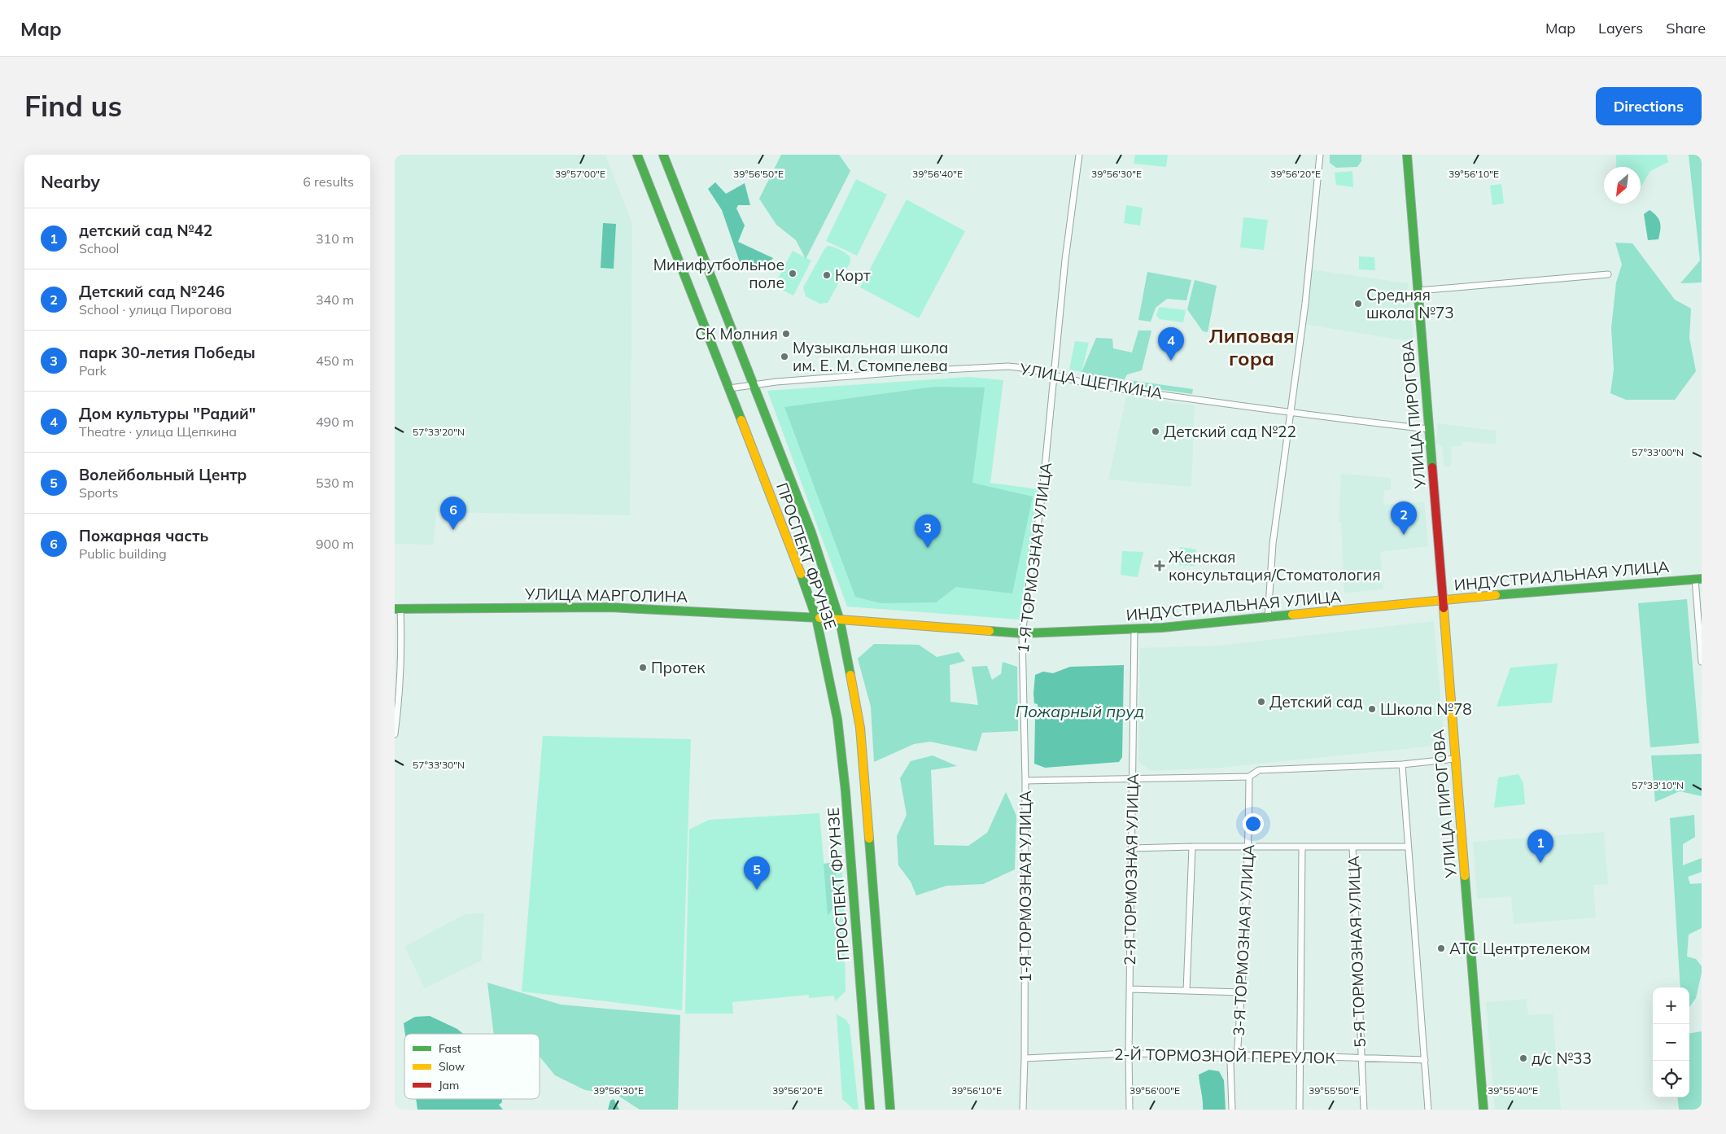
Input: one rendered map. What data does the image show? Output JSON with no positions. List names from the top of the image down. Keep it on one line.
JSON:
{"streets":{"street":["УЛИЦА ЩЕПКИНА","УЛИЦА ПИРОГОВА","ПРОСПЕКТ ФРУНЗЕ","1-Я ТОРМОЗНАЯ УЛИЦА","ИНДУСТРИАЛЬНАЯ УЛИЦА","УЛИЦА МАРГОЛИНА","2-Я ТОРМОЗНАЯ УЛИЦА","3-Я ТОРМОЗНАЯ УЛИЦА","5-Я ТОРМОЗНАЯ УЛИЦА","2-Й ТОРМОЗНОЙ ПЕРЕУЛОК"]},"crossings":[["УЛИЦА ЩЕПКИНА","УЛИЦА ПИРОГОВА"],["УЛИЦА ЩЕПКИНА","ПРОСПЕКТ ФРУНЗЕ"],["УЛИЦА ЩЕПКИНА","1-Я ТОРМОЗНАЯ УЛИЦА"],["УЛИЦА ПИРОГОВА","ИНДУСТРИАЛЬНАЯ УЛИЦА"],["ПРОСПЕКТ ФРУНЗЕ","ИНДУСТРИАЛЬНАЯ УЛИЦА"],["ПРОСПЕКТ ФРУНЗЕ","УЛИЦА МАРГОЛИНА"],["1-Я ТОРМОЗНАЯ УЛИЦА","ИНДУСТРИАЛЬНАЯ УЛИЦА"],["1-Я ТОРМОЗНАЯ УЛИЦА","2-Й ТОРМОЗНОЙ ПЕРЕУЛОК"],["ИНДУСТРИАЛЬНАЯ УЛИЦА","УЛИЦА МАРГОЛИНА"],["ИНДУСТРИАЛЬНАЯ УЛИЦА","2-Я ТОРМОЗНАЯ УЛИЦА"],["2-Я ТОРМОЗНАЯ УЛИЦА","2-Й ТОРМОЗНОЙ ПЕРЕУЛОК"],["3-Я ТОРМОЗНАЯ УЛИЦА","2-Й ТОРМОЗНОЙ ПЕРЕУЛОК"],["5-Я ТОРМОЗНАЯ УЛИЦА","2-Й ТОРМОЗНОЙ ПЕРЕУЛОК"]],"districts":["Липовая гора"],"water":["Пожарный пруд"],"places":{"other":["Минифутбольное поле","Корт","Средняя школа №73","СК Молния","Музыкальная школа им. Е. М. Стомпелева","Детский сад №22","Протек","Детский сад","Школа №78","АТС Центртелеком","д/с №33"],"health":["Женская консультация/Стоматология"]},"legend":["Fast","Slow","Jam"],"north":"bottom left","page":{"header":"Map","nav":["Map","Layers","Share"],"buttons":"Directions","title":"Find us","heading":["Nearby","6 results"],"list":[{"mark":"1","name":"детский сад №42","note":"School","value":"310 m"},{"mark":"2","name":"Детский сад №246","note":"School · улица Пирогова","value":"340 m"},{"mark":"3","name":"парк 30-летия Победы","note":"Park","value":"450 m"},{"mark":"4","name":"Дом культуры \"Радий\"","note":"Theatre · улица Щепкина","value":"490 m"},{"mark":"5","name":"Волейбольный Центр","note":"Sports","value":"530 m"},{"mark":"6","name":"Пожарная часть","note":"Public building","value":"900 m"}],"pins":["4","6","2","3","1","5"],"map_buttons":["+","−"]},"coordinates":["39°57'00\"E","39°56'50\"E","39°56'40\"E","39°56'30\"E","39°56'20\"E","39°56'10\"E","57°33'20\"N","57°33'00\"N","57°33'30\"N","57°33'10\"N","39°56'00\"E","39°55'50\"E","39°55'40\"E"]}
